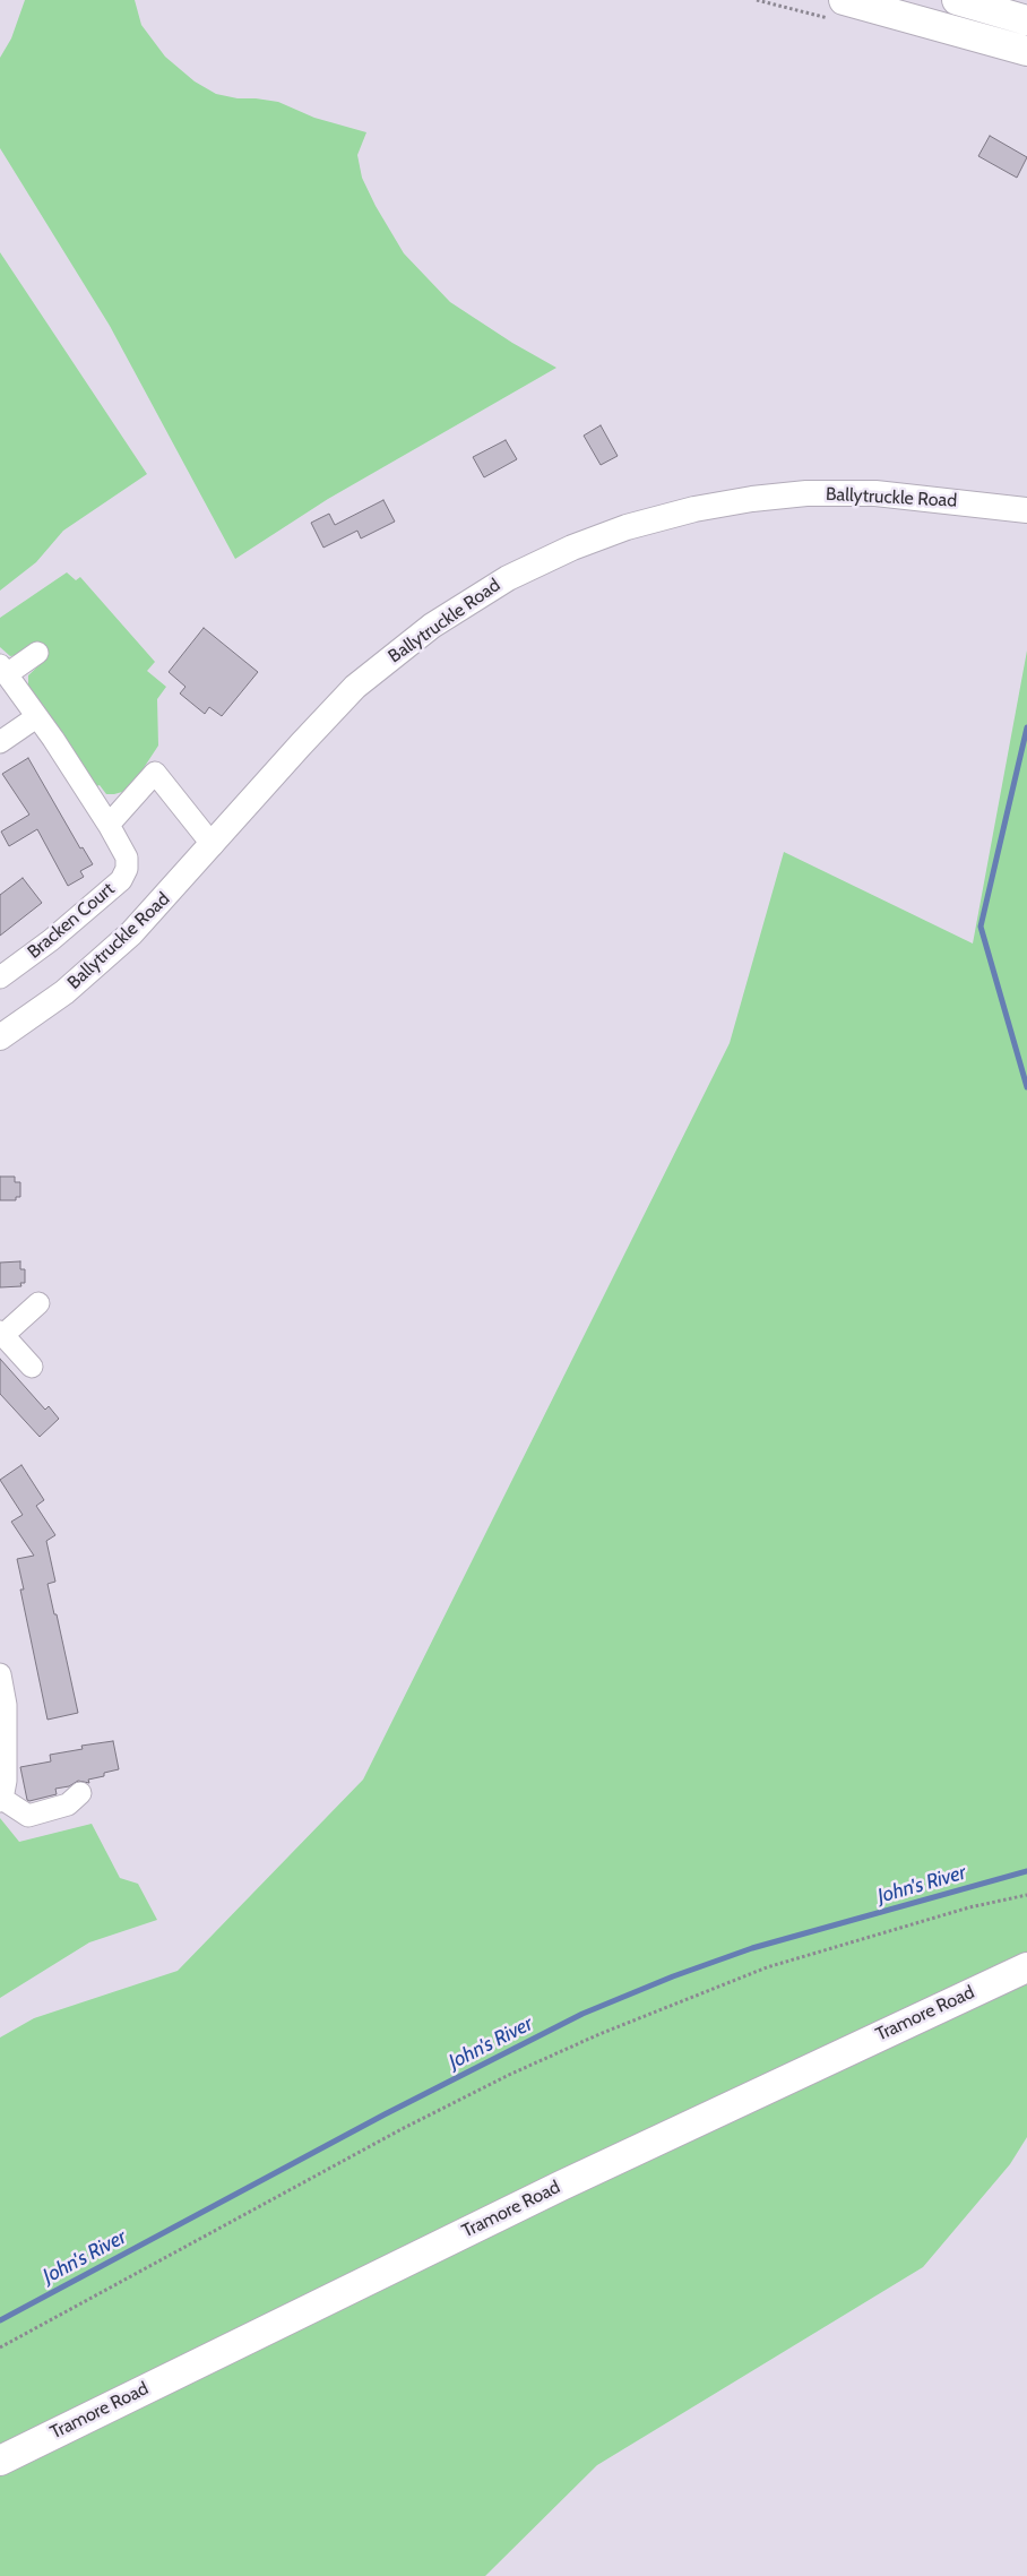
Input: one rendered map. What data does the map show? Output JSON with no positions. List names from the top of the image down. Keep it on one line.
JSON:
{"streets":{"main road":["Tramore Road"],"street":["Ballytruckle Road","Bracken Court"]},"water":["John's River"]}
